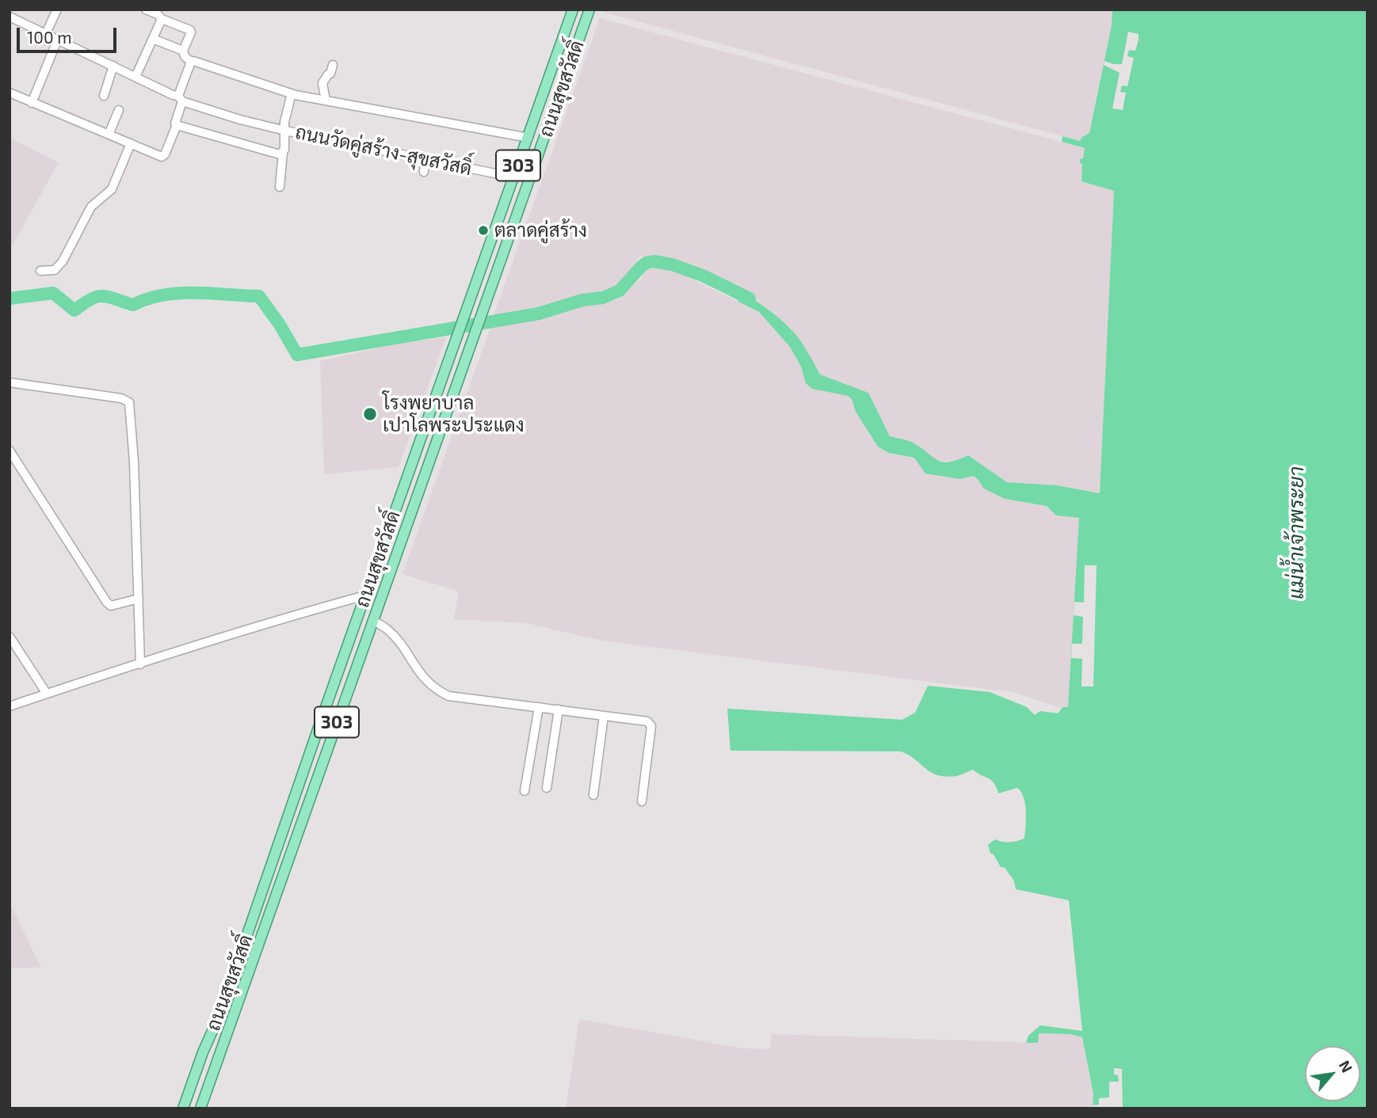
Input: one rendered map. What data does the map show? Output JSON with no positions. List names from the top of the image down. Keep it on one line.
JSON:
{"streets":{"main road":["ถนนสุขสวัสดิ์","303"],"street":["ถนนวัดคู่สร้าง-สุขสวัสดิ์"]},"crossings":[["ถนนสุขสวัสดิ์","ถนนวัดคู่สร้าง-สุขสวัสดิ์"]],"water":["แม่น้ำเจ้าพระยา"],"places":["ตลาดคู่สร้าง","โรงพยาบาล เปาโลพระประแดง"],"scale_bar":"100 m","north":"top right"}
